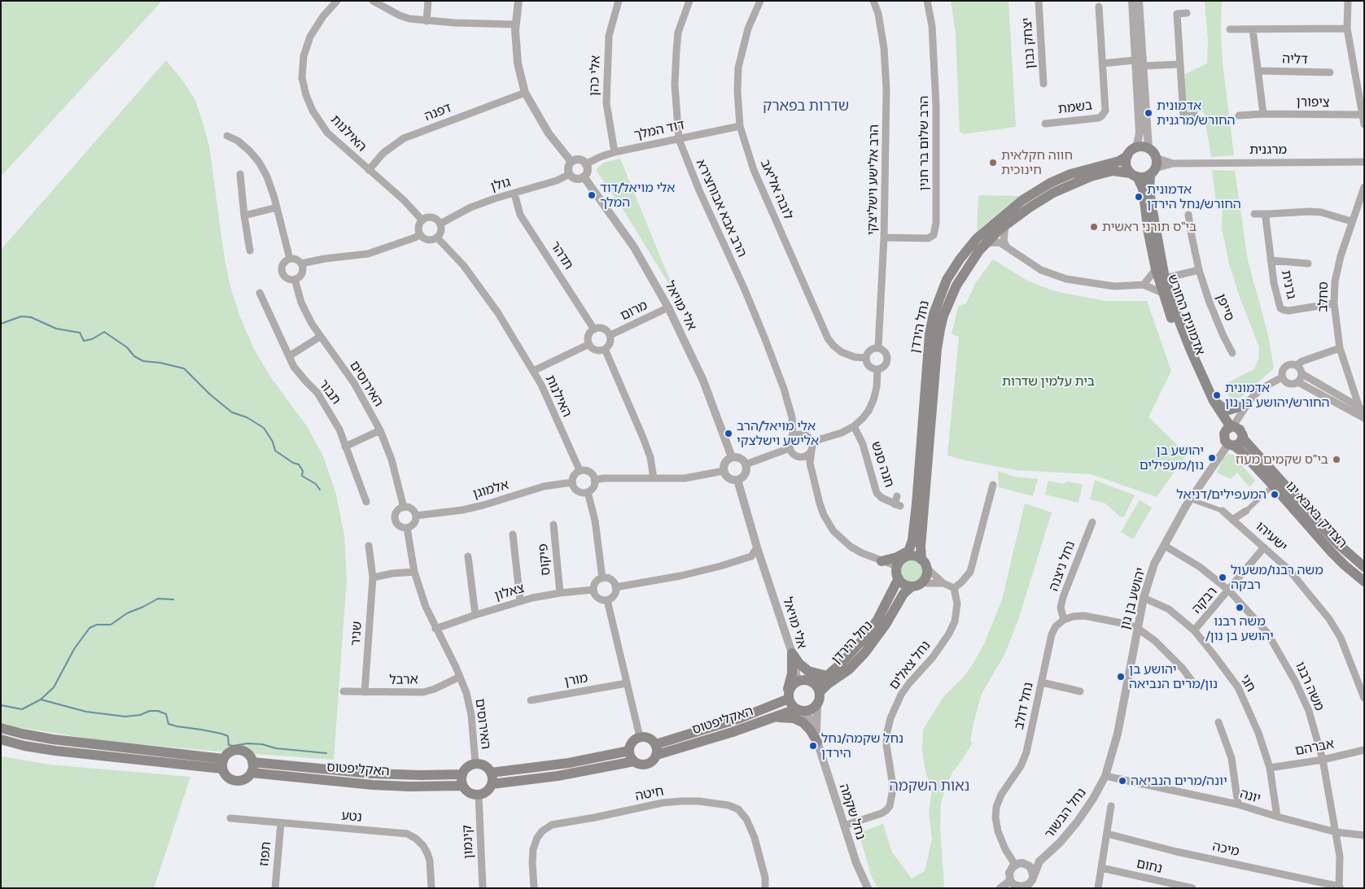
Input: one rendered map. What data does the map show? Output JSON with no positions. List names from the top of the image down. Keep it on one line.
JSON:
{"streets":{"main road":["אדמונית החורש","נחל הירדן","הצדיק באבא יגו","האקליפטוס"],"street":["יצחק נבון","דליה","אלי כהן","ציפורן","בשמת","דפנה","דוד המלך","האילנות","הרב שלום בר חנין","מרגנית","הרב אלישע וישליצקי","גולן","לובה אליאב","הרב אבא אבוחצירא","תדהר","גרנית","סחלב","אלי מויאל","סייפן","מרום","האירוסים","תבור","חנה סנש","אלמוגן","ישעיהו","פיקוס","נחל ניצנה","צאלון","יהושע בן נון","רבקה","שניר","נחל צאלים","ארבל","מורן","חגי","משה רבנו","נחל דולב","אברהם","חיטה","יונה","נחל שקמה","נחל הבשור","נטע","קינמון","מיכה","תפוז","נחום"]},"crossings":[["אלי כהן","דוד המלך"],["דפנה","האילנות"],["דוד המלך","גולן"],["דוד המלך","לובה אליאב"],["דוד המלך","הרב אבא אבוחצירא"],["דוד המלך","אלי מויאל"],["האילנות","גולן"],["האילנות","אלמוגן"],["הרב שלום בר חנין","הרב אלישע וישליצקי"],["מרגנית","אדמונית החורש"],["מרגנית","נחל הירדן"],["הרב אלישע וישליצקי","לובה אליאב"],["גולן","תדהר"],["גולן","אלי מויאל"],["תדהר","מרום"],["גרנית","סחלב"],["אלי מויאל","מרום"],["אלי מויאל","נחל הירדן"],["אלי מויאל","האקליפטוס"],["אלי מויאל","נחל שקמה"],["אדמונית החורש","נחל הירדן"],["אדמונית החורש","הצדיק באבא יגו"],["נחל הירדן","האקליפטוס"],["נחל הירדן","נחל שקמה"],["האירוסים","אלמוגן"],["האירוסים","צאלון"],["האירוסים","ארבל"],["האירוסים","האקליפטוס"],["האירוסים","קינמון"],["הצדיק באבא יגו","יהושע בן נון"],["ישעיהו","יהושע בן נון"],["ישעיהו","רבקה"],["פיקוס","צאלון"],["נחל ניצנה","נחל דולב"],["יהושע בן נון","חגי"],["יהושע בן נון","משה רבנו"],["יהושע בן נון","יונה"],["יהושע בן נון","נחל הבשור"],["רבקה","חגי"],["רבקה","משה רבנו"],["שניר","ארבל"],["נחל צאלים","נחל שקמה"],["חגי","אברהם"],["חגי","יונה"],["משה רבנו","אברהם"],["משה רבנו","יונה"],["משה רבנו","מיכה"],["נחל דולב","נחל הבשור"],["האקליפטוס","נחל שקמה"],["האקליפטוס","קינמון"],["יונה","נחל הבשור"],["נטע","תפוז"]],"districts":["שדרות בפארק","נאות השקמה"],"parks":["בית עלמין שדרות"],"places":["אדמונית החורש/מרגנית","חווה חקלאית חינוכית","אלי מויאל/דוד המלך","אדמונית החורש/נחל הירדן","בי\"ס תורני ראשית","אדמונית החורש/יהושע בן נון","אלי מויאל/הרב אלישע וישלצקי","יהושע בן נון/מעפילים","בי\"ס שקמים מעוז","המעפילים/דניאל","משה רבנו/משעול רבקה","משה רבנו /יהושע בן נון","יהושע בן נון/מרים הנביאה","נחל שקמה/נחל הירדן","יונה/מרים הנביאה"]}
